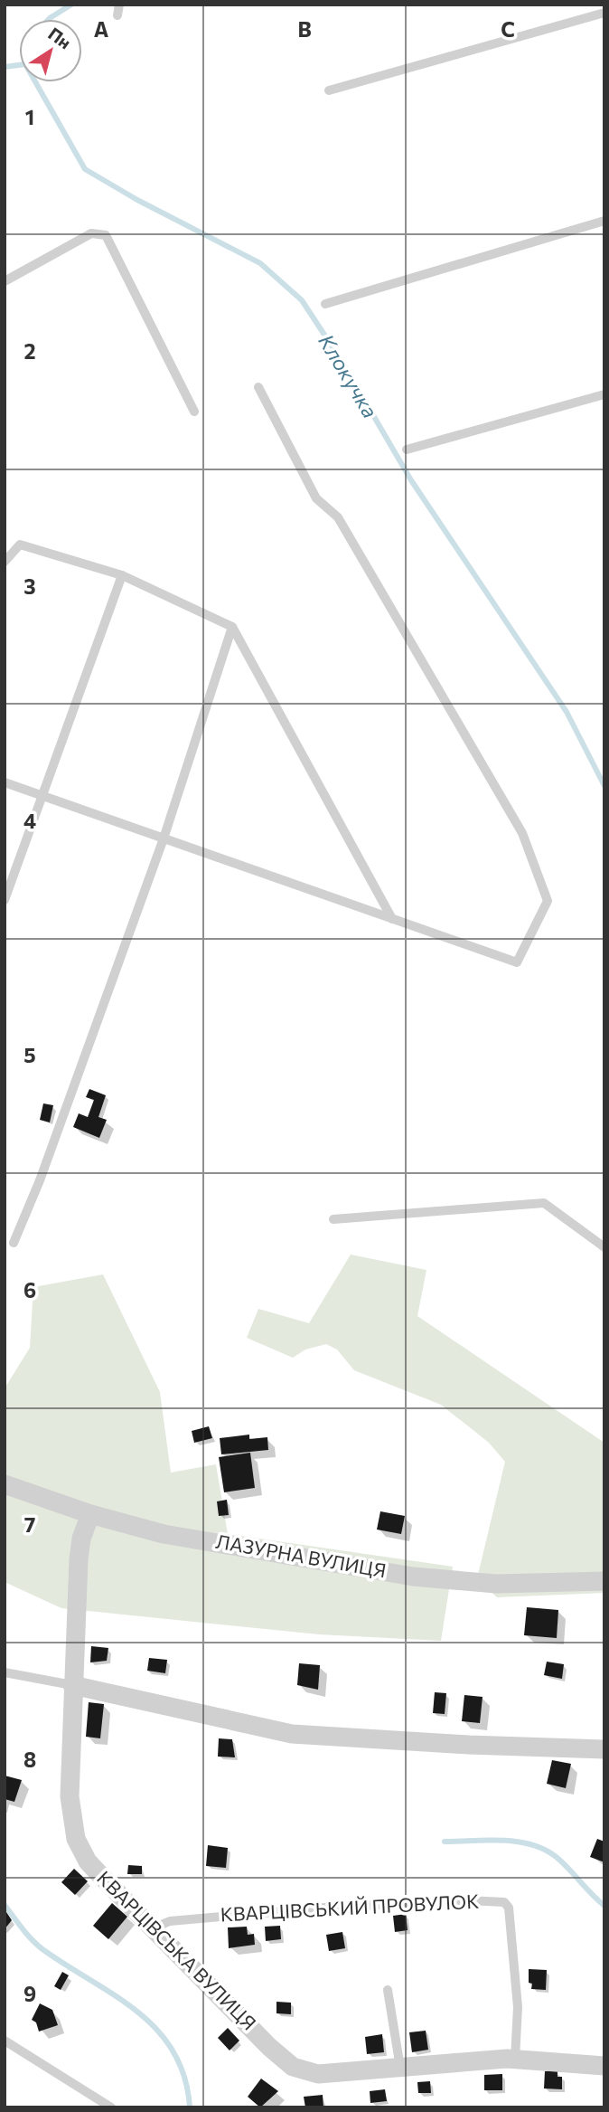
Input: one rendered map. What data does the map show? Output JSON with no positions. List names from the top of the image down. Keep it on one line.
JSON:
{"streets":{"street":["ЛАЗУРНА ВУЛИЦЯ","КВАРЦІВСЬКА ВУЛИЦЯ"],"lane":["КВАРЦІВСЬКИЙ ПРОВУЛОК"]},"crossings":[["ЛАЗУРНА ВУЛИЦЯ","КВАРЦІВСЬКА ВУЛИЦЯ"],["КВАРЦІВСЬКИЙ ПРОВУЛОК","КВАРЦІВСЬКА ВУЛИЦЯ"]],"water":["Клокучка"],"north":"top right","grid":{"columns":["A","B","C"],"rows":["1","2","3","4","5","6","7","8","9"]}}
